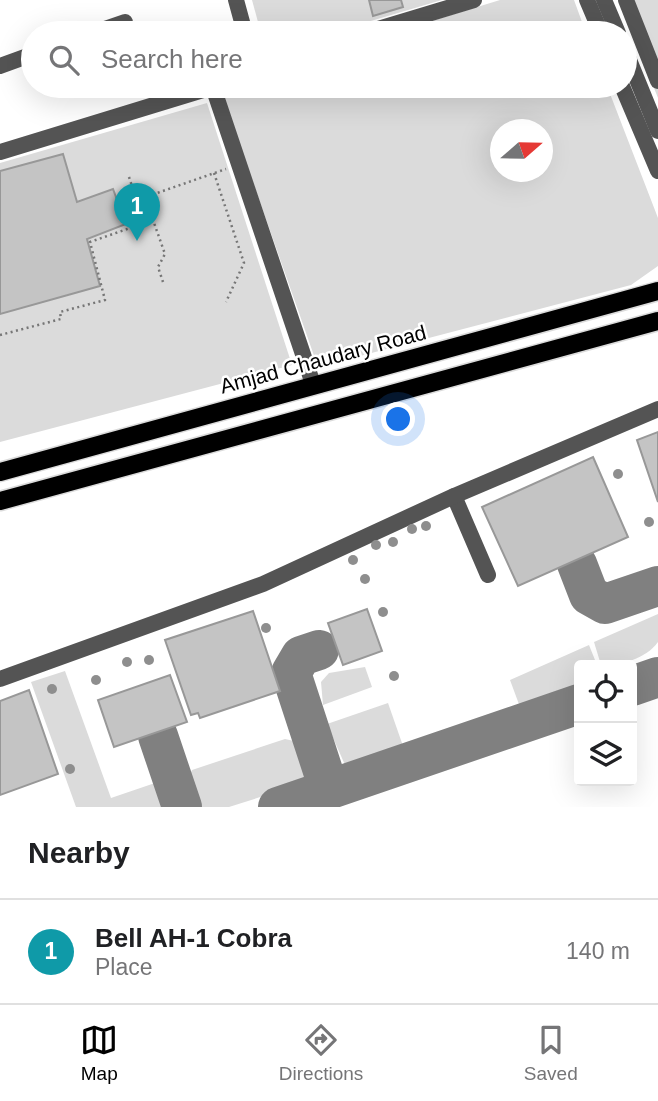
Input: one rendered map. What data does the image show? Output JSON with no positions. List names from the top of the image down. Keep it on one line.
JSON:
{"streets":{"main road":["Amjad Chaudary Road"]},"north":"right","page":{"search":"Search here","pins":"1","heading":"Nearby","list":[{"mark":"1","name":"Bell AH-1 Cobra","note":"Place","value":"140 m"}],"nav":["Map","Directions","Saved"]}}
